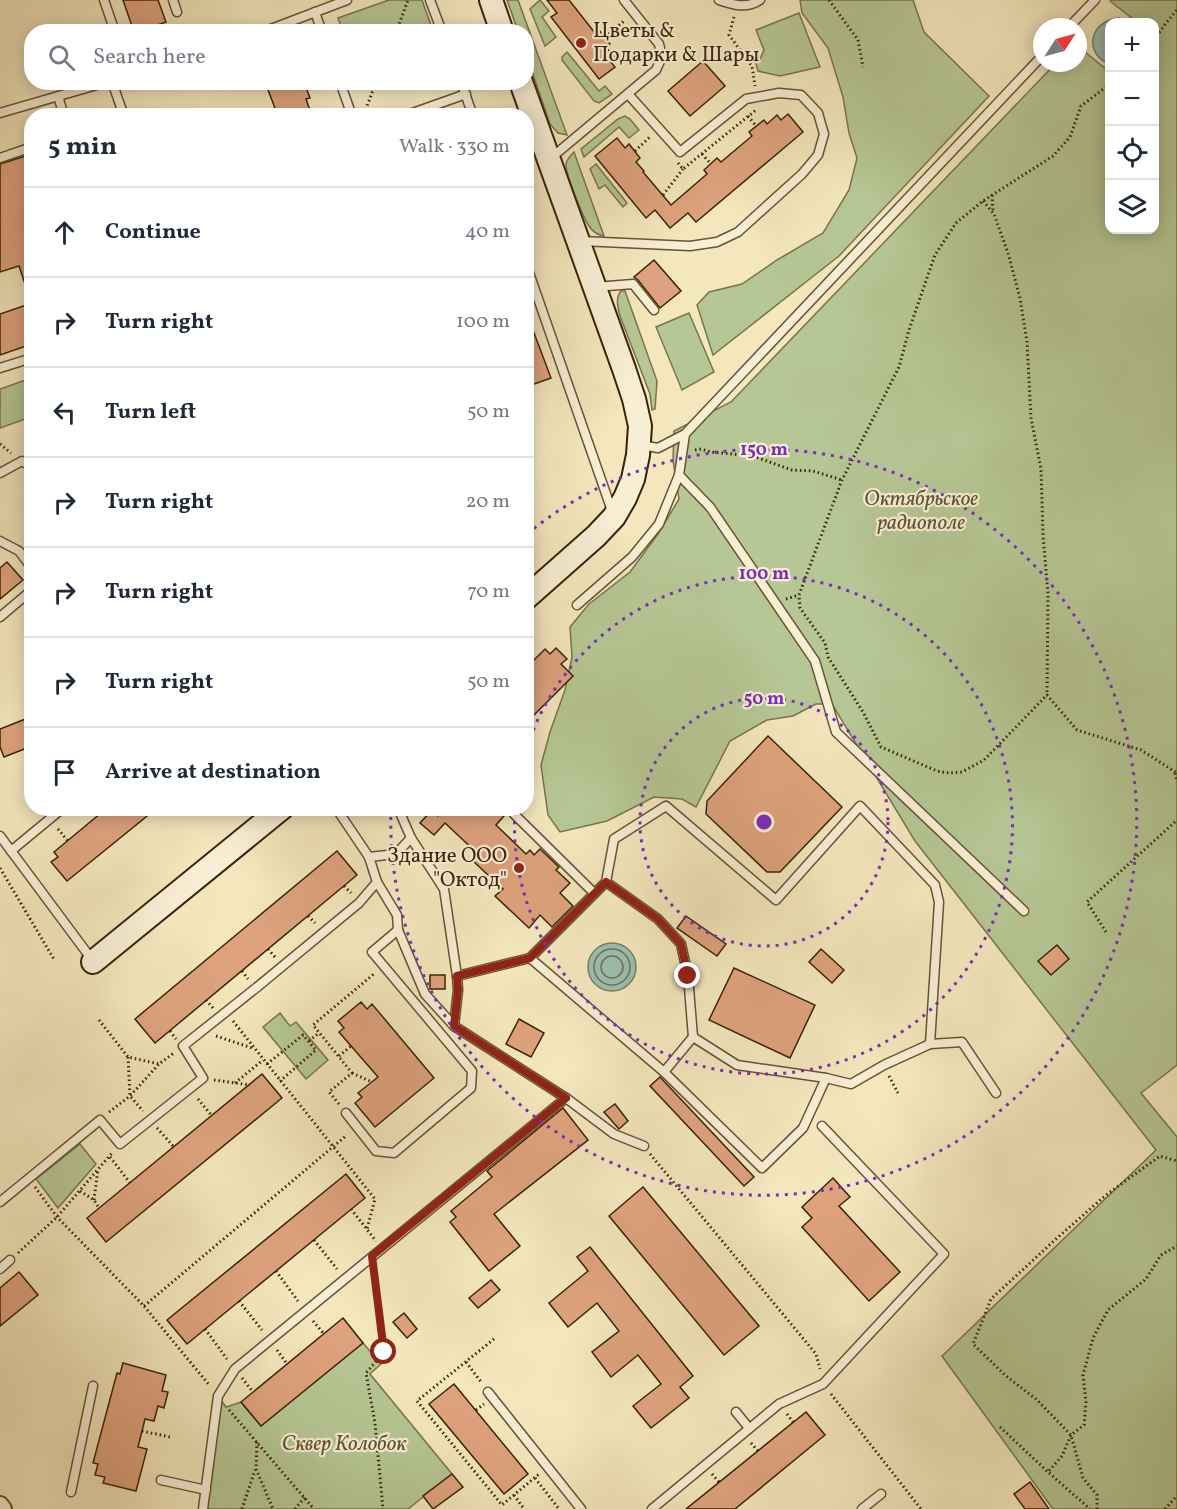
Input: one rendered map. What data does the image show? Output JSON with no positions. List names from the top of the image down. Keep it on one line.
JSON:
{"parks":["Октябрьское радиополе","Сквер Колобок"],"places":["Цветы & Подарки & Шары","Здание ООО \"Октод\""],"north":"top right","page":{"map_buttons":["+","−"],"search":"Search here","heading":["5 min","Walk · 330 m"],"list":[["Continue","40 m"],["Turn right","100 m"],["Turn left","50 m"],["Turn right","20 m"],["Turn right","70 m"],["Turn right","50 m"],"Arrive at destination"]},"rings":["150 m","100 m","50 m"]}
